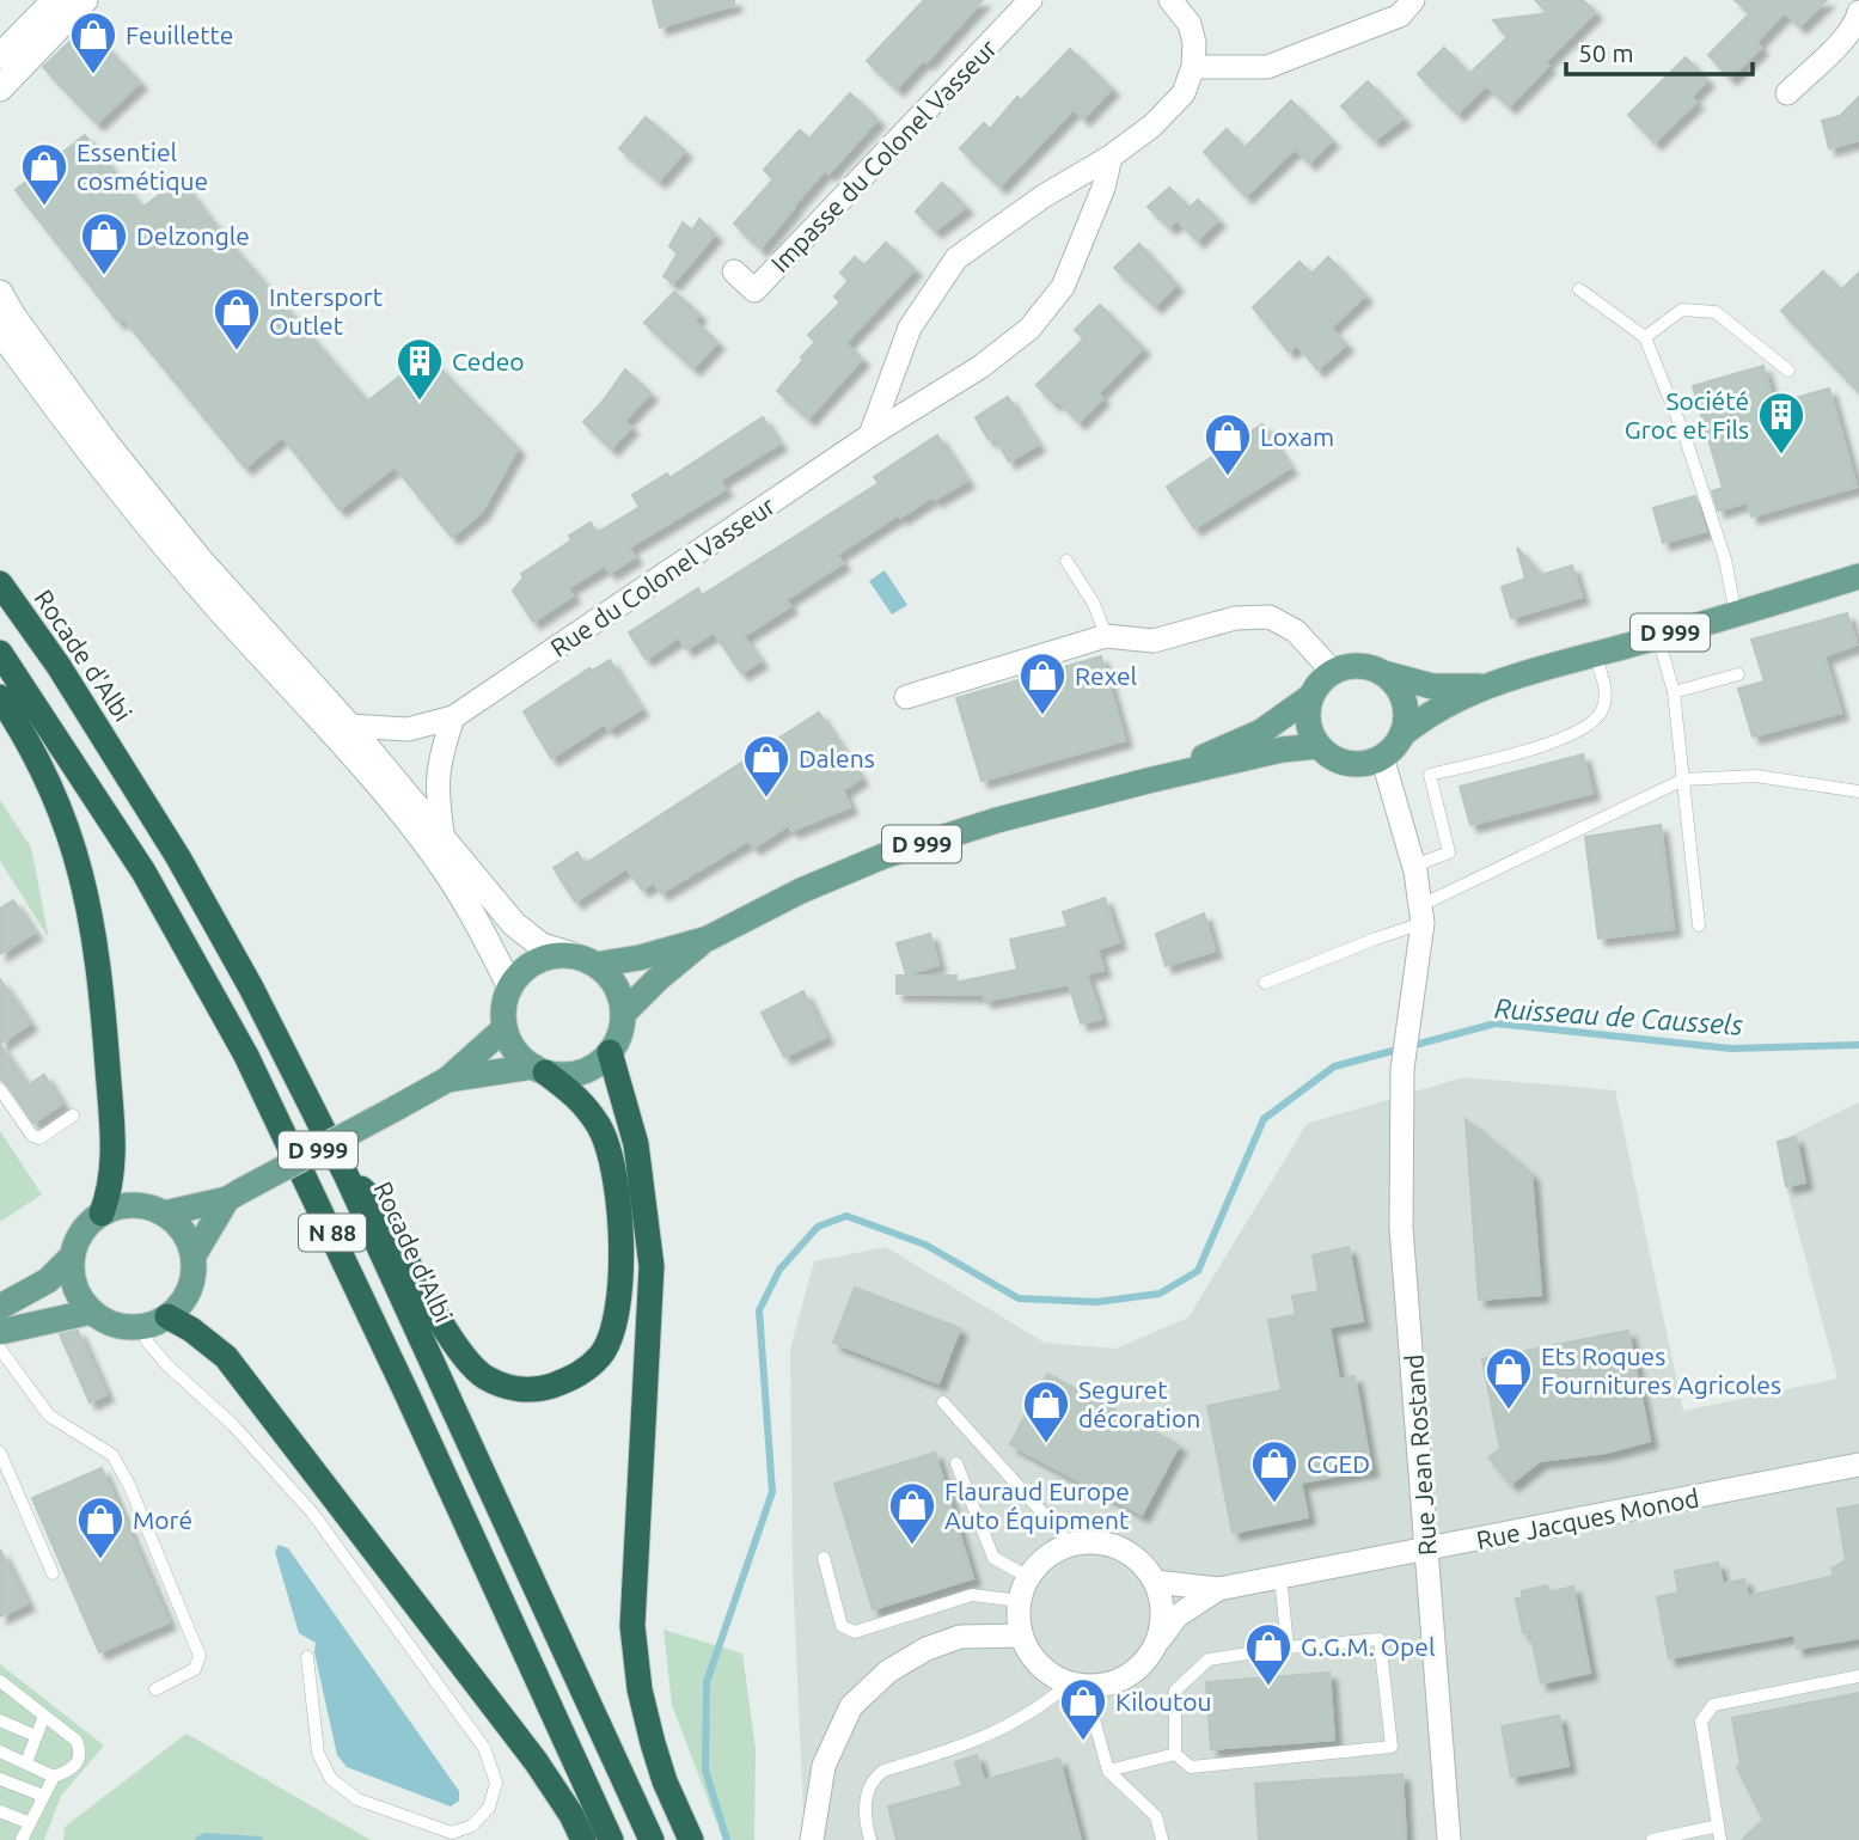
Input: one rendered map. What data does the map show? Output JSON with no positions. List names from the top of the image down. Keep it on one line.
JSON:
{"streets":{"highway":["Rocade d'Albi","N 88"],"main road":["D 999"],"street":["Impasse du Colonel Vasseur","Rue du Colonel Vasseur","Rue Jean Rostand","Rue Jacques Monod"]},"crossings":[["Rue Jean Rostand","Rue Jacques Monod"]],"water":["Ruisseau de Caussels"],"places":{"shop":["Feuillette","Essentiel cosmétique","Delzongle","Intersport Outlet","Loxam","Rexel","Dalens","Ets Roques Fournitures Agricoles","Seguret décoration","CGED","Flauraud Europe Auto Équipment","Moré","G.G.M. Opel","Kiloutou"],"building":["Cedeo","Société Groc et Fils"]},"scale_bar":"50 m"}
